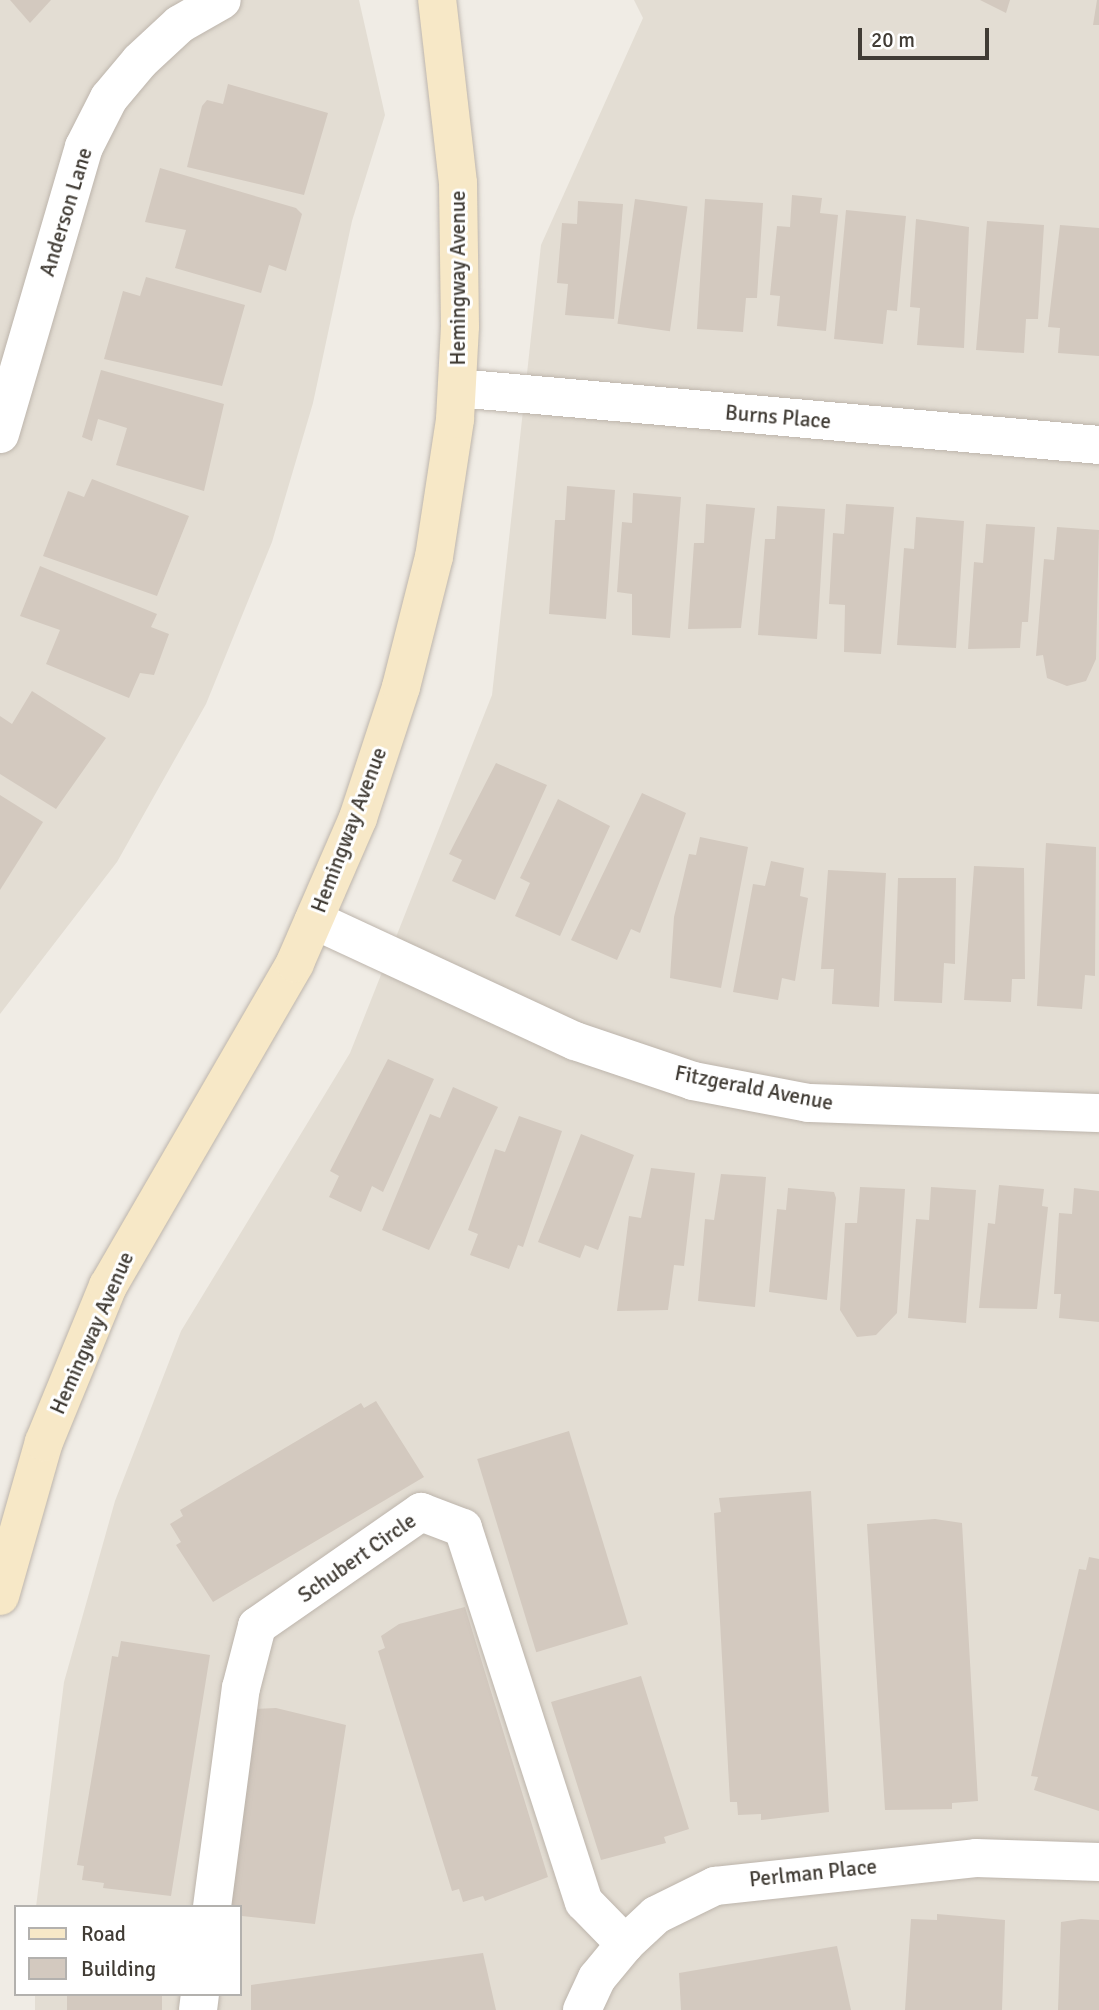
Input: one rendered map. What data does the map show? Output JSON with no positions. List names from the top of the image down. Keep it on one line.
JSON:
{"streets":{"main road":["Hemingway Avenue"],"street":["Anderson Lane","Burns Place","Fitzgerald Avenue","Schubert Circle","Perlman Place"]},"crossings":[["Hemingway Avenue","Burns Place"],["Hemingway Avenue","Fitzgerald Avenue"],["Schubert Circle","Perlman Place"]],"legend":["Road","Building"],"scale_bar":"20 m"}
